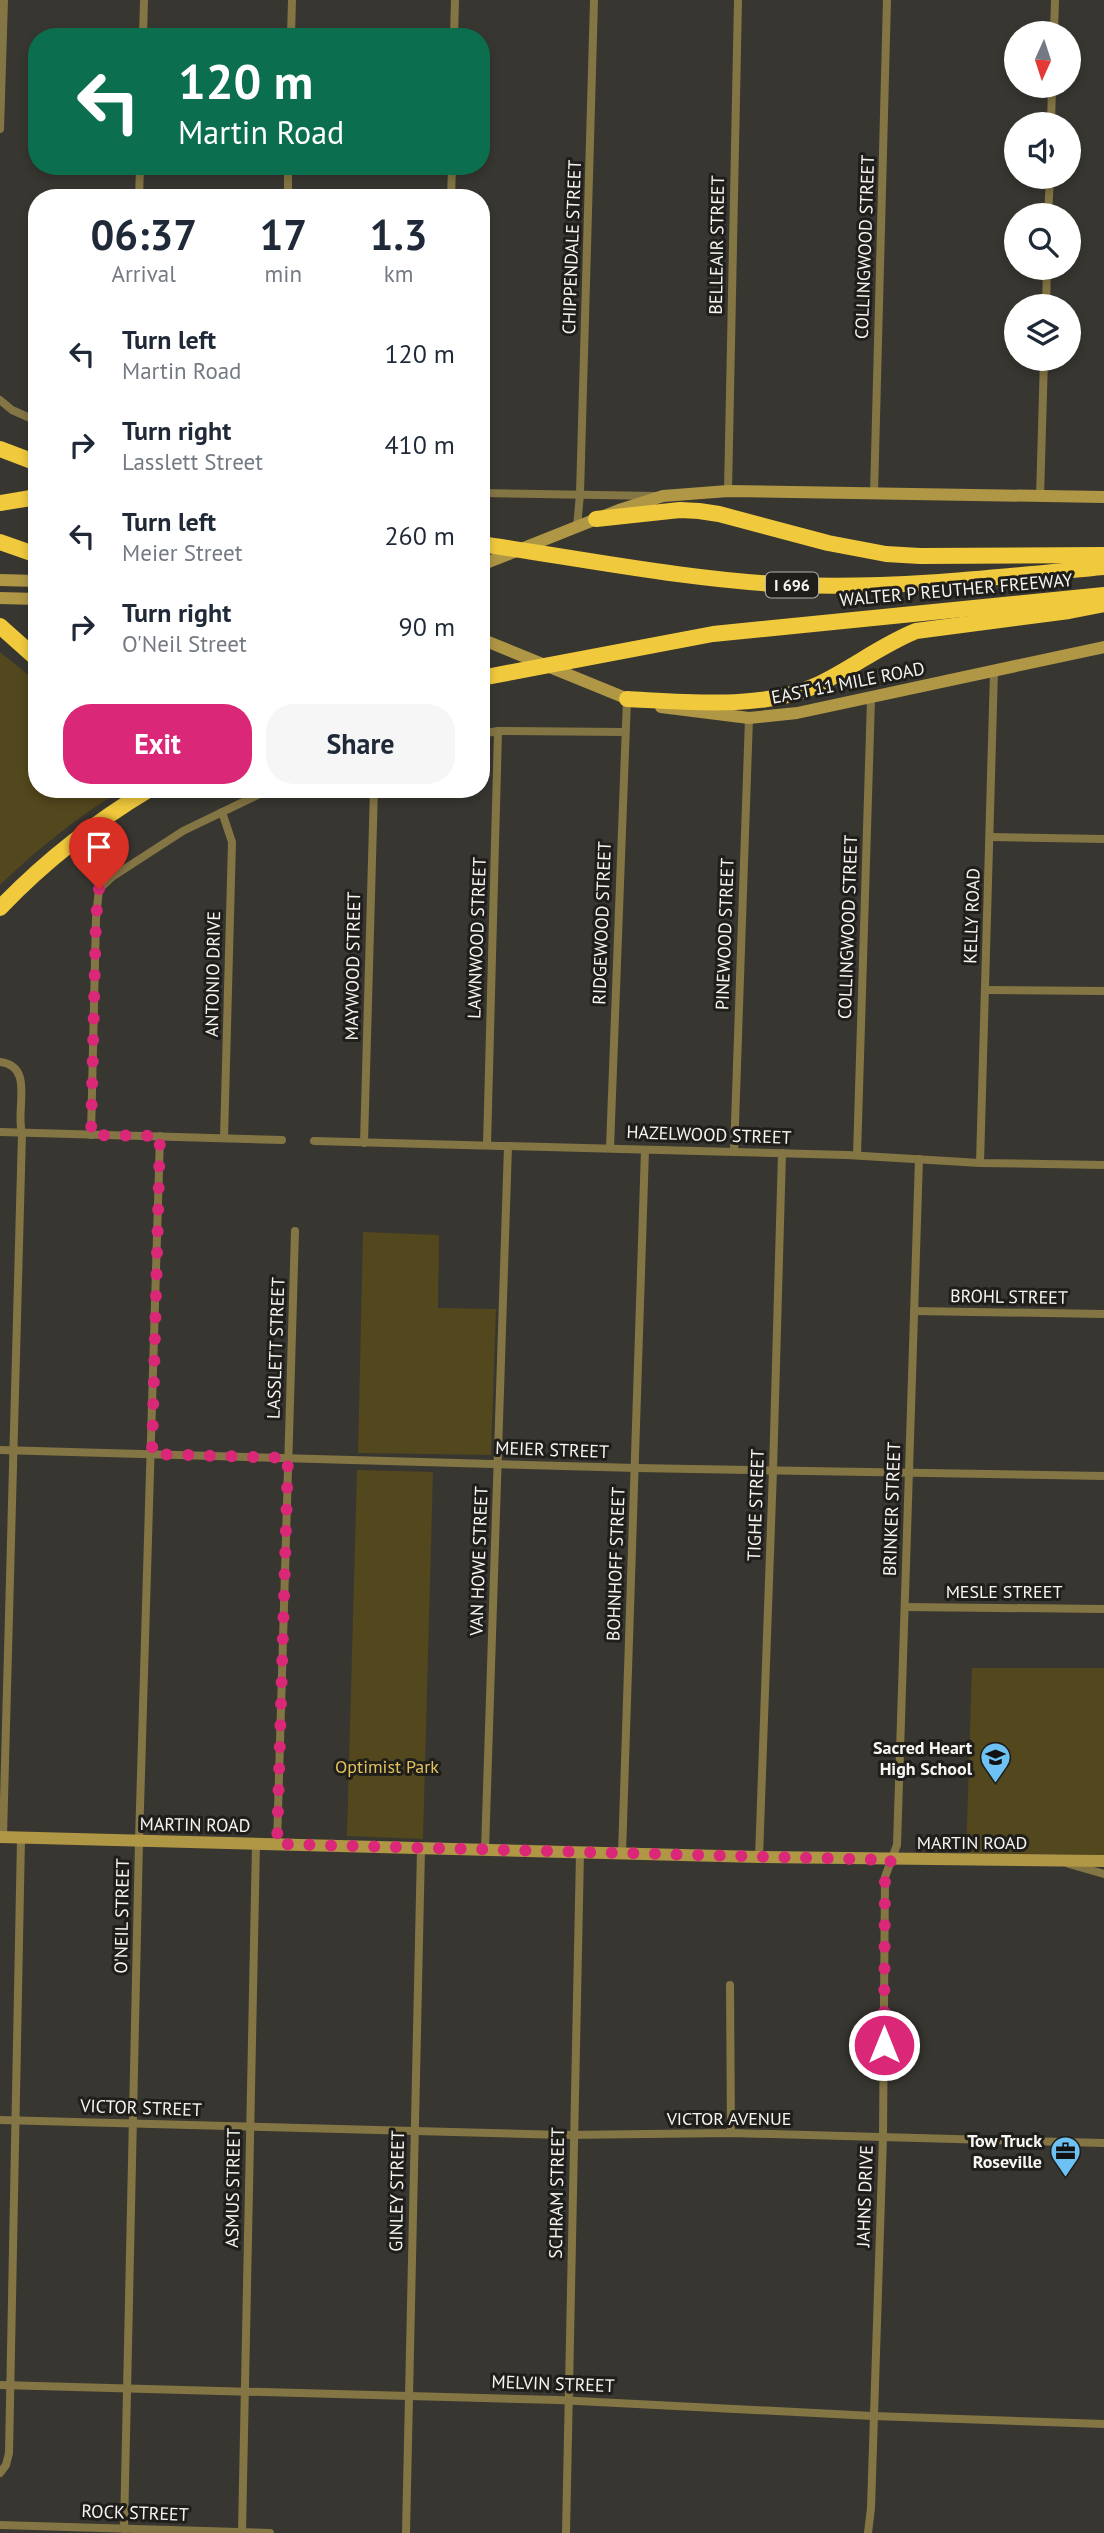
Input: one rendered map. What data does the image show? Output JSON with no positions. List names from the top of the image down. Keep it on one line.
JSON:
{"streets":{"highway":["I 696","WALTER P REUTHER FREEWAY"],"main road":["EAST 11 MILE ROAD","MARTIN ROAD"],"street":["BELLEAIR STREET","CHIPPENDALE STREET","COLLINGWOOD STREET","KELLY ROAD","RIDGEWOOD STREET","PINEWOOD STREET","LAWNWOOD STREET","MAYWOOD STREET","ANTONIO DRIVE","HAZELWOOD STREET","BROHL STREET","LASSLETT STREET","MEIER STREET","TIGHE STREET","BRINKER STREET","VAN HOWE STREET","BOHNHOFF STREET","MESLE STREET","O'NEIL STREET","VICTOR STREET","VICTOR AVENUE","ASMUS STREET","GINLEY STREET","SCHRAM STREET","JAHNS DRIVE","MELVIN STREET","ROCK STREET"]},"crossings":[["COLLINGWOOD STREET","EAST 11 MILE ROAD"],["COLLINGWOOD STREET","HAZELWOOD STREET"],["EAST 11 MILE ROAD","KELLY ROAD"],["EAST 11 MILE ROAD","RIDGEWOOD STREET"],["EAST 11 MILE ROAD","PINEWOOD STREET"],["KELLY ROAD","HAZELWOOD STREET"],["RIDGEWOOD STREET","HAZELWOOD STREET"],["PINEWOOD STREET","HAZELWOOD STREET"],["LAWNWOOD STREET","HAZELWOOD STREET"],["MAYWOOD STREET","HAZELWOOD STREET"],["HAZELWOOD STREET","TIGHE STREET"],["HAZELWOOD STREET","BRINKER STREET"],["HAZELWOOD STREET","VAN HOWE STREET"],["HAZELWOOD STREET","BOHNHOFF STREET"],["BROHL STREET","BRINKER STREET"],["LASSLETT STREET","MEIER STREET"],["LASSLETT STREET","MARTIN ROAD"],["MEIER STREET","TIGHE STREET"],["MEIER STREET","BRINKER STREET"],["MEIER STREET","VAN HOWE STREET"],["MEIER STREET","BOHNHOFF STREET"],["MEIER STREET","O'NEIL STREET"],["TIGHE STREET","MARTIN ROAD"],["BRINKER STREET","MESLE STREET"],["BRINKER STREET","MARTIN ROAD"],["BRINKER STREET","JAHNS DRIVE"],["VAN HOWE STREET","MARTIN ROAD"],["BOHNHOFF STREET","MARTIN ROAD"],["MARTIN ROAD","O'NEIL STREET"],["MARTIN ROAD","ASMUS STREET"],["MARTIN ROAD","GINLEY STREET"],["MARTIN ROAD","SCHRAM STREET"],["MARTIN ROAD","JAHNS DRIVE"],["O'NEIL STREET","VICTOR STREET"],["O'NEIL STREET","MELVIN STREET"],["O'NEIL STREET","ROCK STREET"],["VICTOR STREET","VICTOR AVENUE"],["VICTOR STREET","ASMUS STREET"],["VICTOR STREET","GINLEY STREET"],["VICTOR STREET","SCHRAM STREET"],["VICTOR AVENUE","SCHRAM STREET"],["VICTOR AVENUE","JAHNS DRIVE"],["ASMUS STREET","MELVIN STREET"],["ASMUS STREET","ROCK STREET"],["GINLEY STREET","MELVIN STREET"],["SCHRAM STREET","MELVIN STREET"],["JAHNS DRIVE","MELVIN STREET"]],"parks":["Optimist Park"],"places":{"school or university":["Sacred Heart High School"],"office":["Tow Truck Roseville"]},"north":"bottom","page":{"turn":["120 m","Martin Road"],"eta":["06:37","Arrival","17","min","1.3","km"],"list":[{"name":"Turn left","note":"Martin Road","value":"120 m"},{"name":"Turn right","note":"Lasslett Street","value":"410 m"},{"name":"Turn left","note":"Meier Street","value":"260 m"},{"name":"Turn right","note":"O'Neil Street","value":"90 m"}],"buttons":["Exit","Share"]}}
